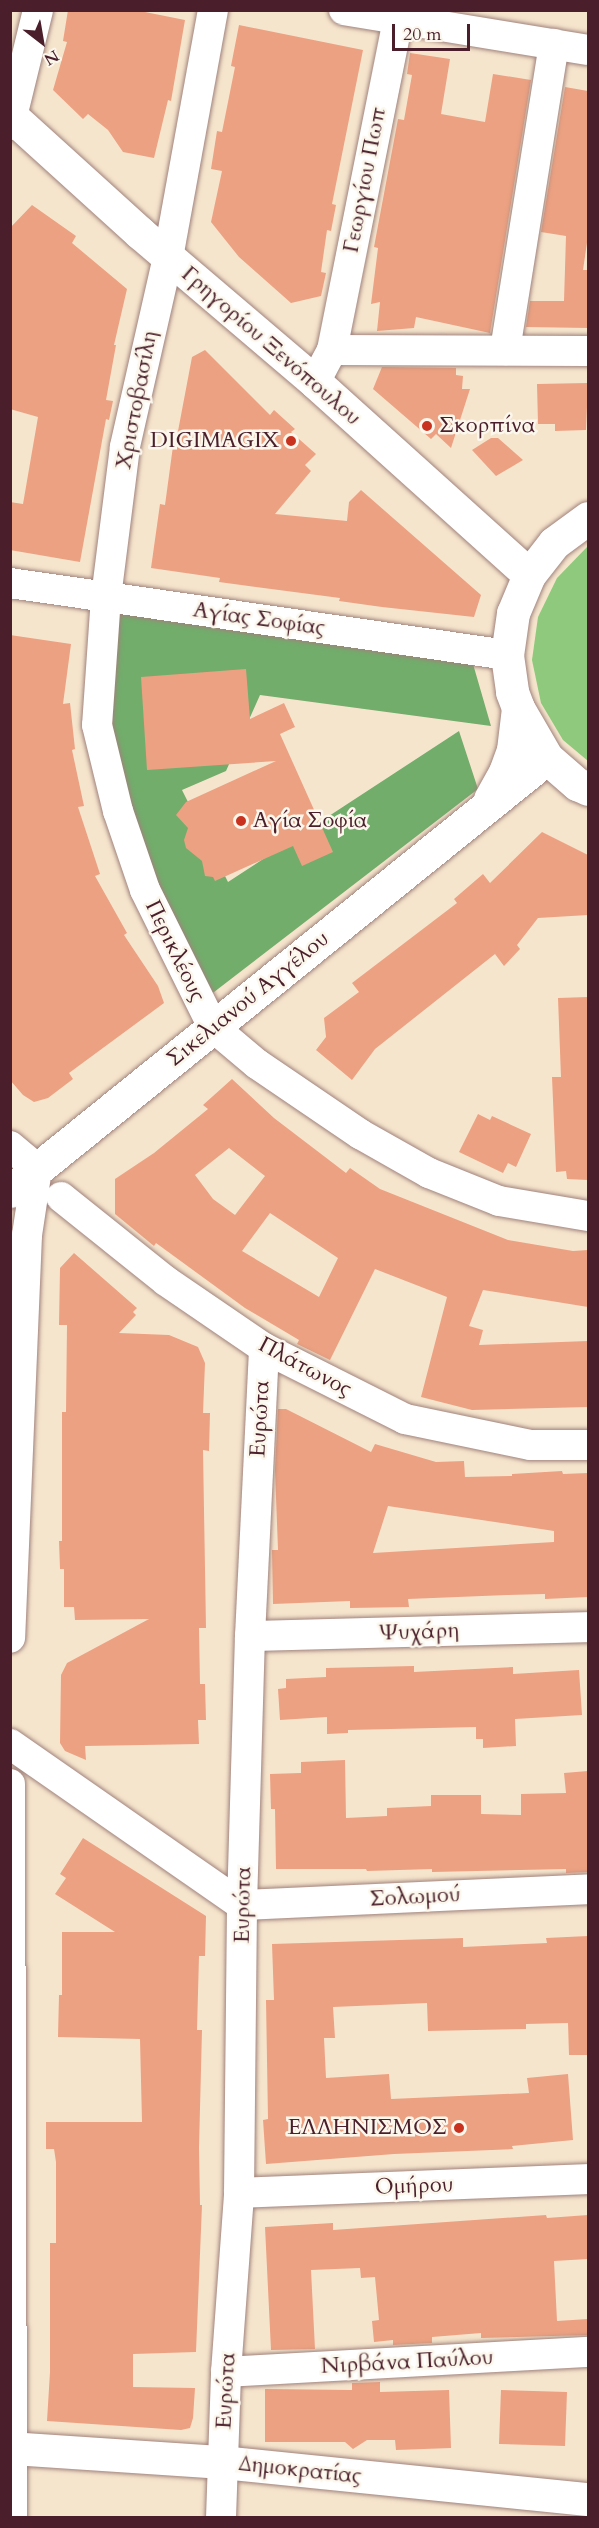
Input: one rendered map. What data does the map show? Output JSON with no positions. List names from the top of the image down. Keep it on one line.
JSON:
{"streets":{"street":["Γεωργίου Πωπ","Γρηγορίου Ξενόπουλου","Χριστοβασίλη","Αγίας Σοφίας","Περικλέους","Σικελιανού Αγγέλου","Πλάτωνος","Ευρώτα","Ψυχάρη","Σολωμού","Ομήρου","Νιρβάνα Παύλου","Δημοκρατίας"]},"crossings":[["Γεωργίου Πωπ","Γρηγορίου Ξενόπουλου"],["Γρηγορίου Ξενόπουλου","Χριστοβασίλη"],["Χριστοβασίλη","Αγίας Σοφίας"],["Χριστοβασίλη","Περικλέους"],["Αγίας Σοφίας","Περικλέους"],["Περικλέους","Σικελιανού Αγγέλου"],["Πλάτωνος","Ευρώτα"],["Ευρώτα","Ψυχάρη"],["Ευρώτα","Σολωμού"],["Ευρώτα","Ομήρου"],["Ευρώτα","Νιρβάνα Παύλου"],["Ευρώτα","Δημοκρατίας"]],"places":["Σκορπίνα","DIGIMAGIX","Αγία Σοφία","ΕΛΛΗΝΙΣΜΟΣ"],"scale_bar":"20 m","north":"bottom right"}
